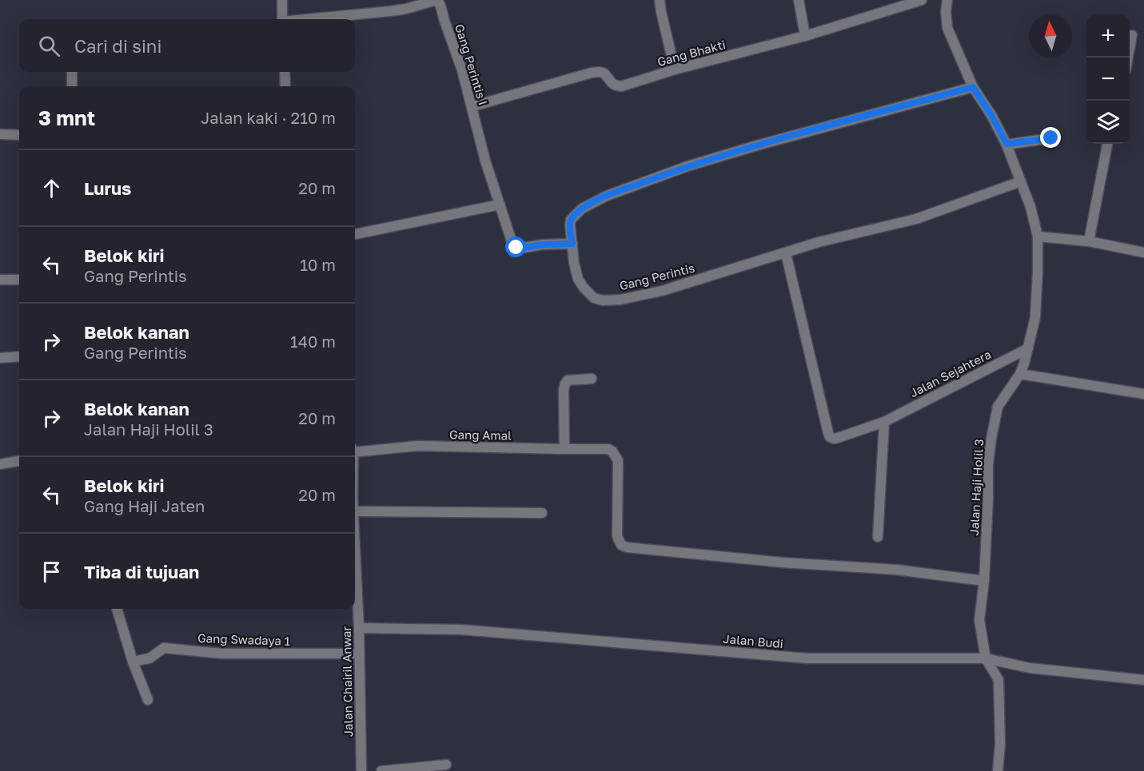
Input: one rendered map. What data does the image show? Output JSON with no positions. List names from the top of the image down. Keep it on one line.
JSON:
{"streets":{"street":["Gang Bhakti","Gang Perintis I","Gang Perintis","Jalan Sejahtera","Gang Amal","Jalan Haji Holil 3","Gang Swadaya 1","Jalan Budi","Jalan Chairil Anwar"]},"crossings":[["Gang Bhakti","Gang Perintis I"],["Gang Perintis I","Gang Perintis"],["Gang Perintis","Jalan Sejahtera"],["Gang Perintis","Jalan Haji Holil 3"],["Jalan Sejahtera","Jalan Haji Holil 3"],["Gang Amal","Jalan Haji Holil 3"],["Jalan Haji Holil 3","Jalan Budi"],["Gang Swadaya 1","Jalan Chairil Anwar"],["Jalan Budi","Jalan Chairil Anwar"]],"north":"top","page":{"map_buttons":["+","−"],"search":"Cari di sini","heading":["3 mnt","Jalan kaki · 210 m"],"list":[["Lurus","20 m"],["Belok kiri","Gang Perintis","10 m"],["Belok kanan","Gang Perintis","140 m"],["Belok kanan","Jalan Haji Holil 3","20 m"],["Belok kiri","Gang Haji Jaten","20 m"],"Tiba di tujuan"]}}
